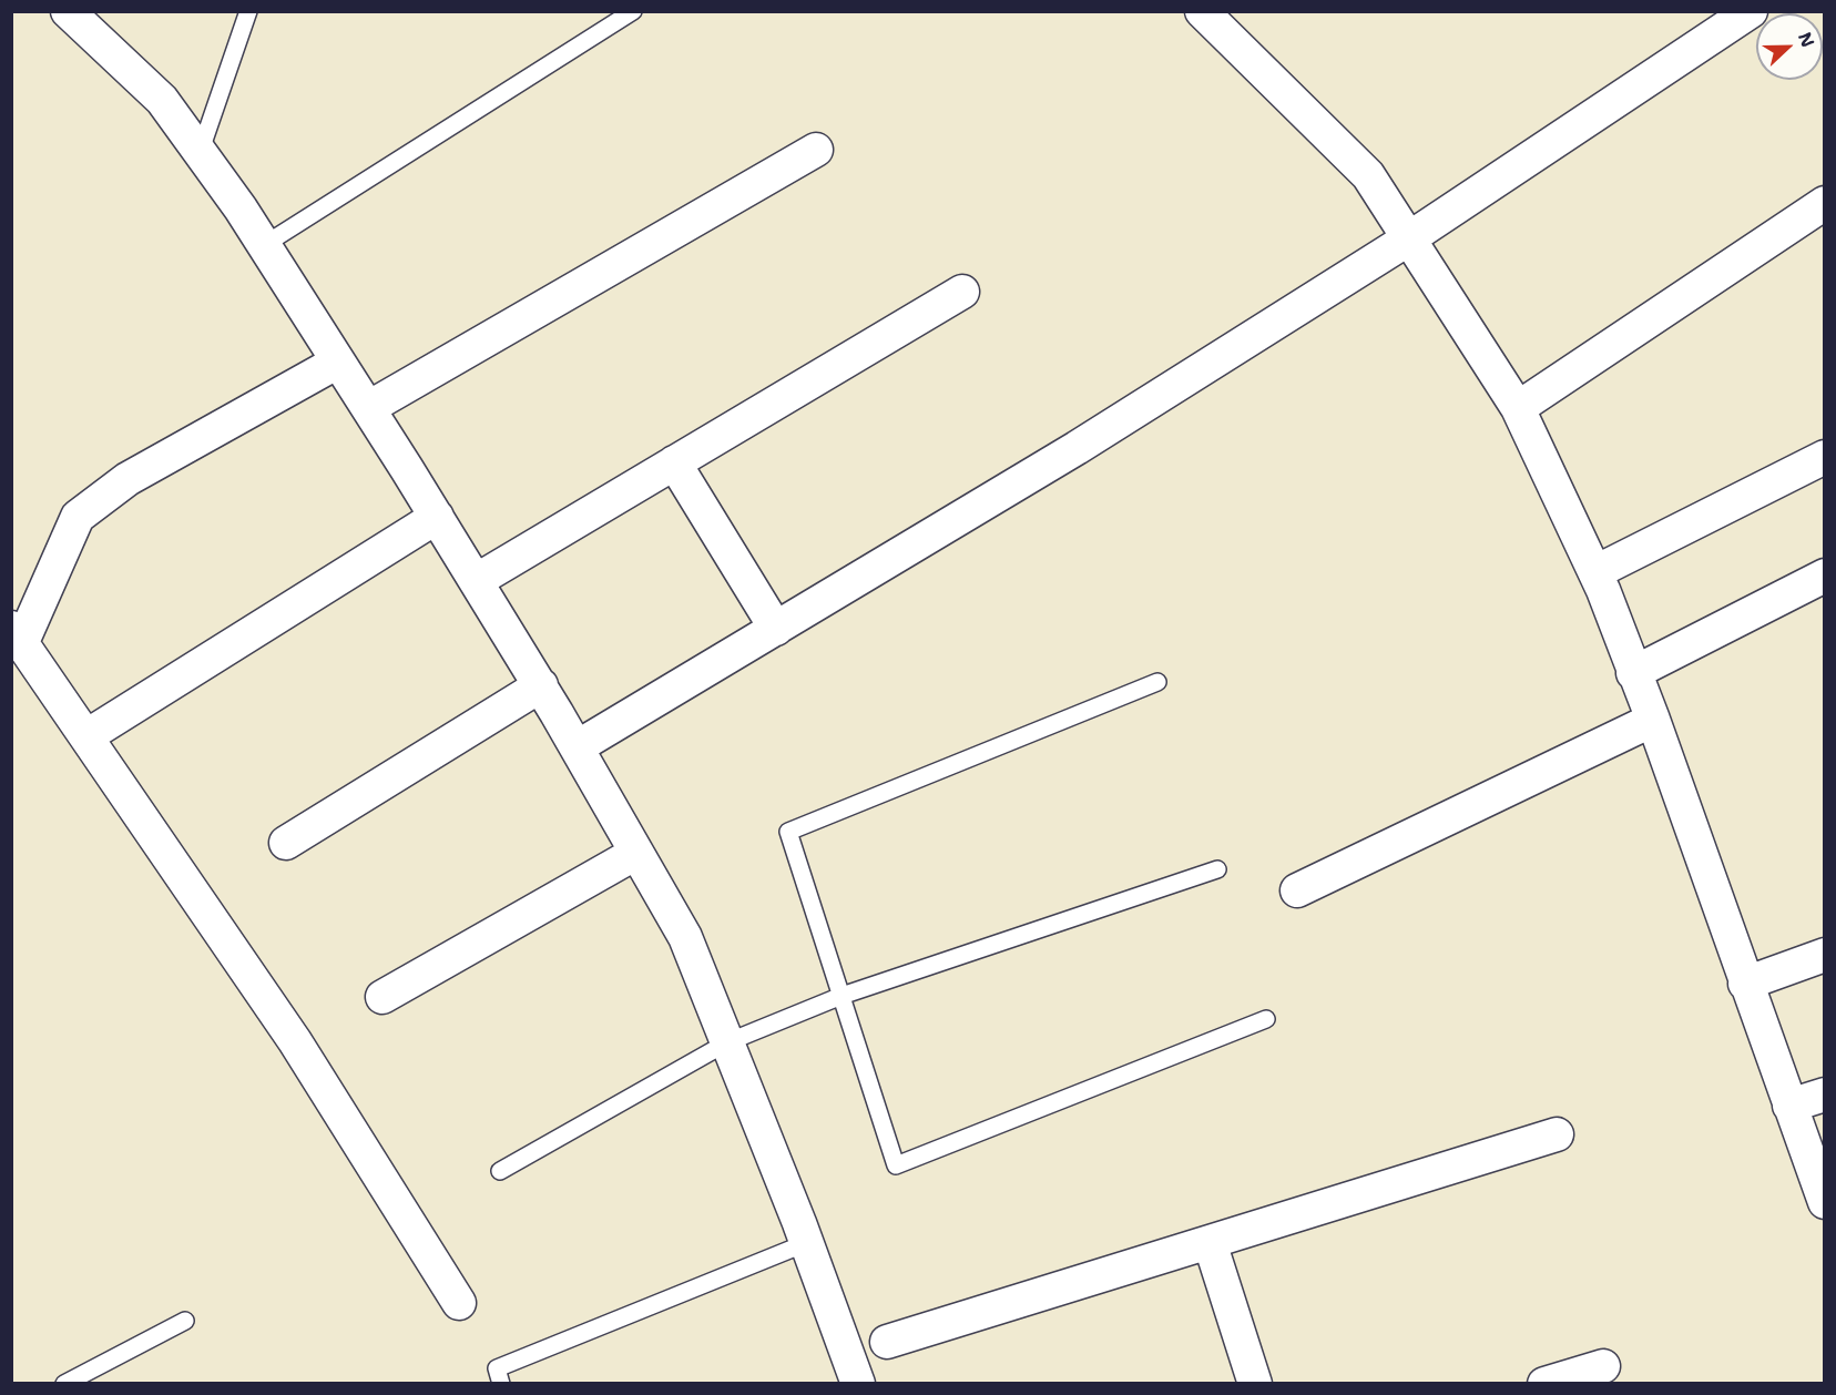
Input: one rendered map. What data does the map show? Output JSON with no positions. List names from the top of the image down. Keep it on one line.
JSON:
{"north":"right"}
